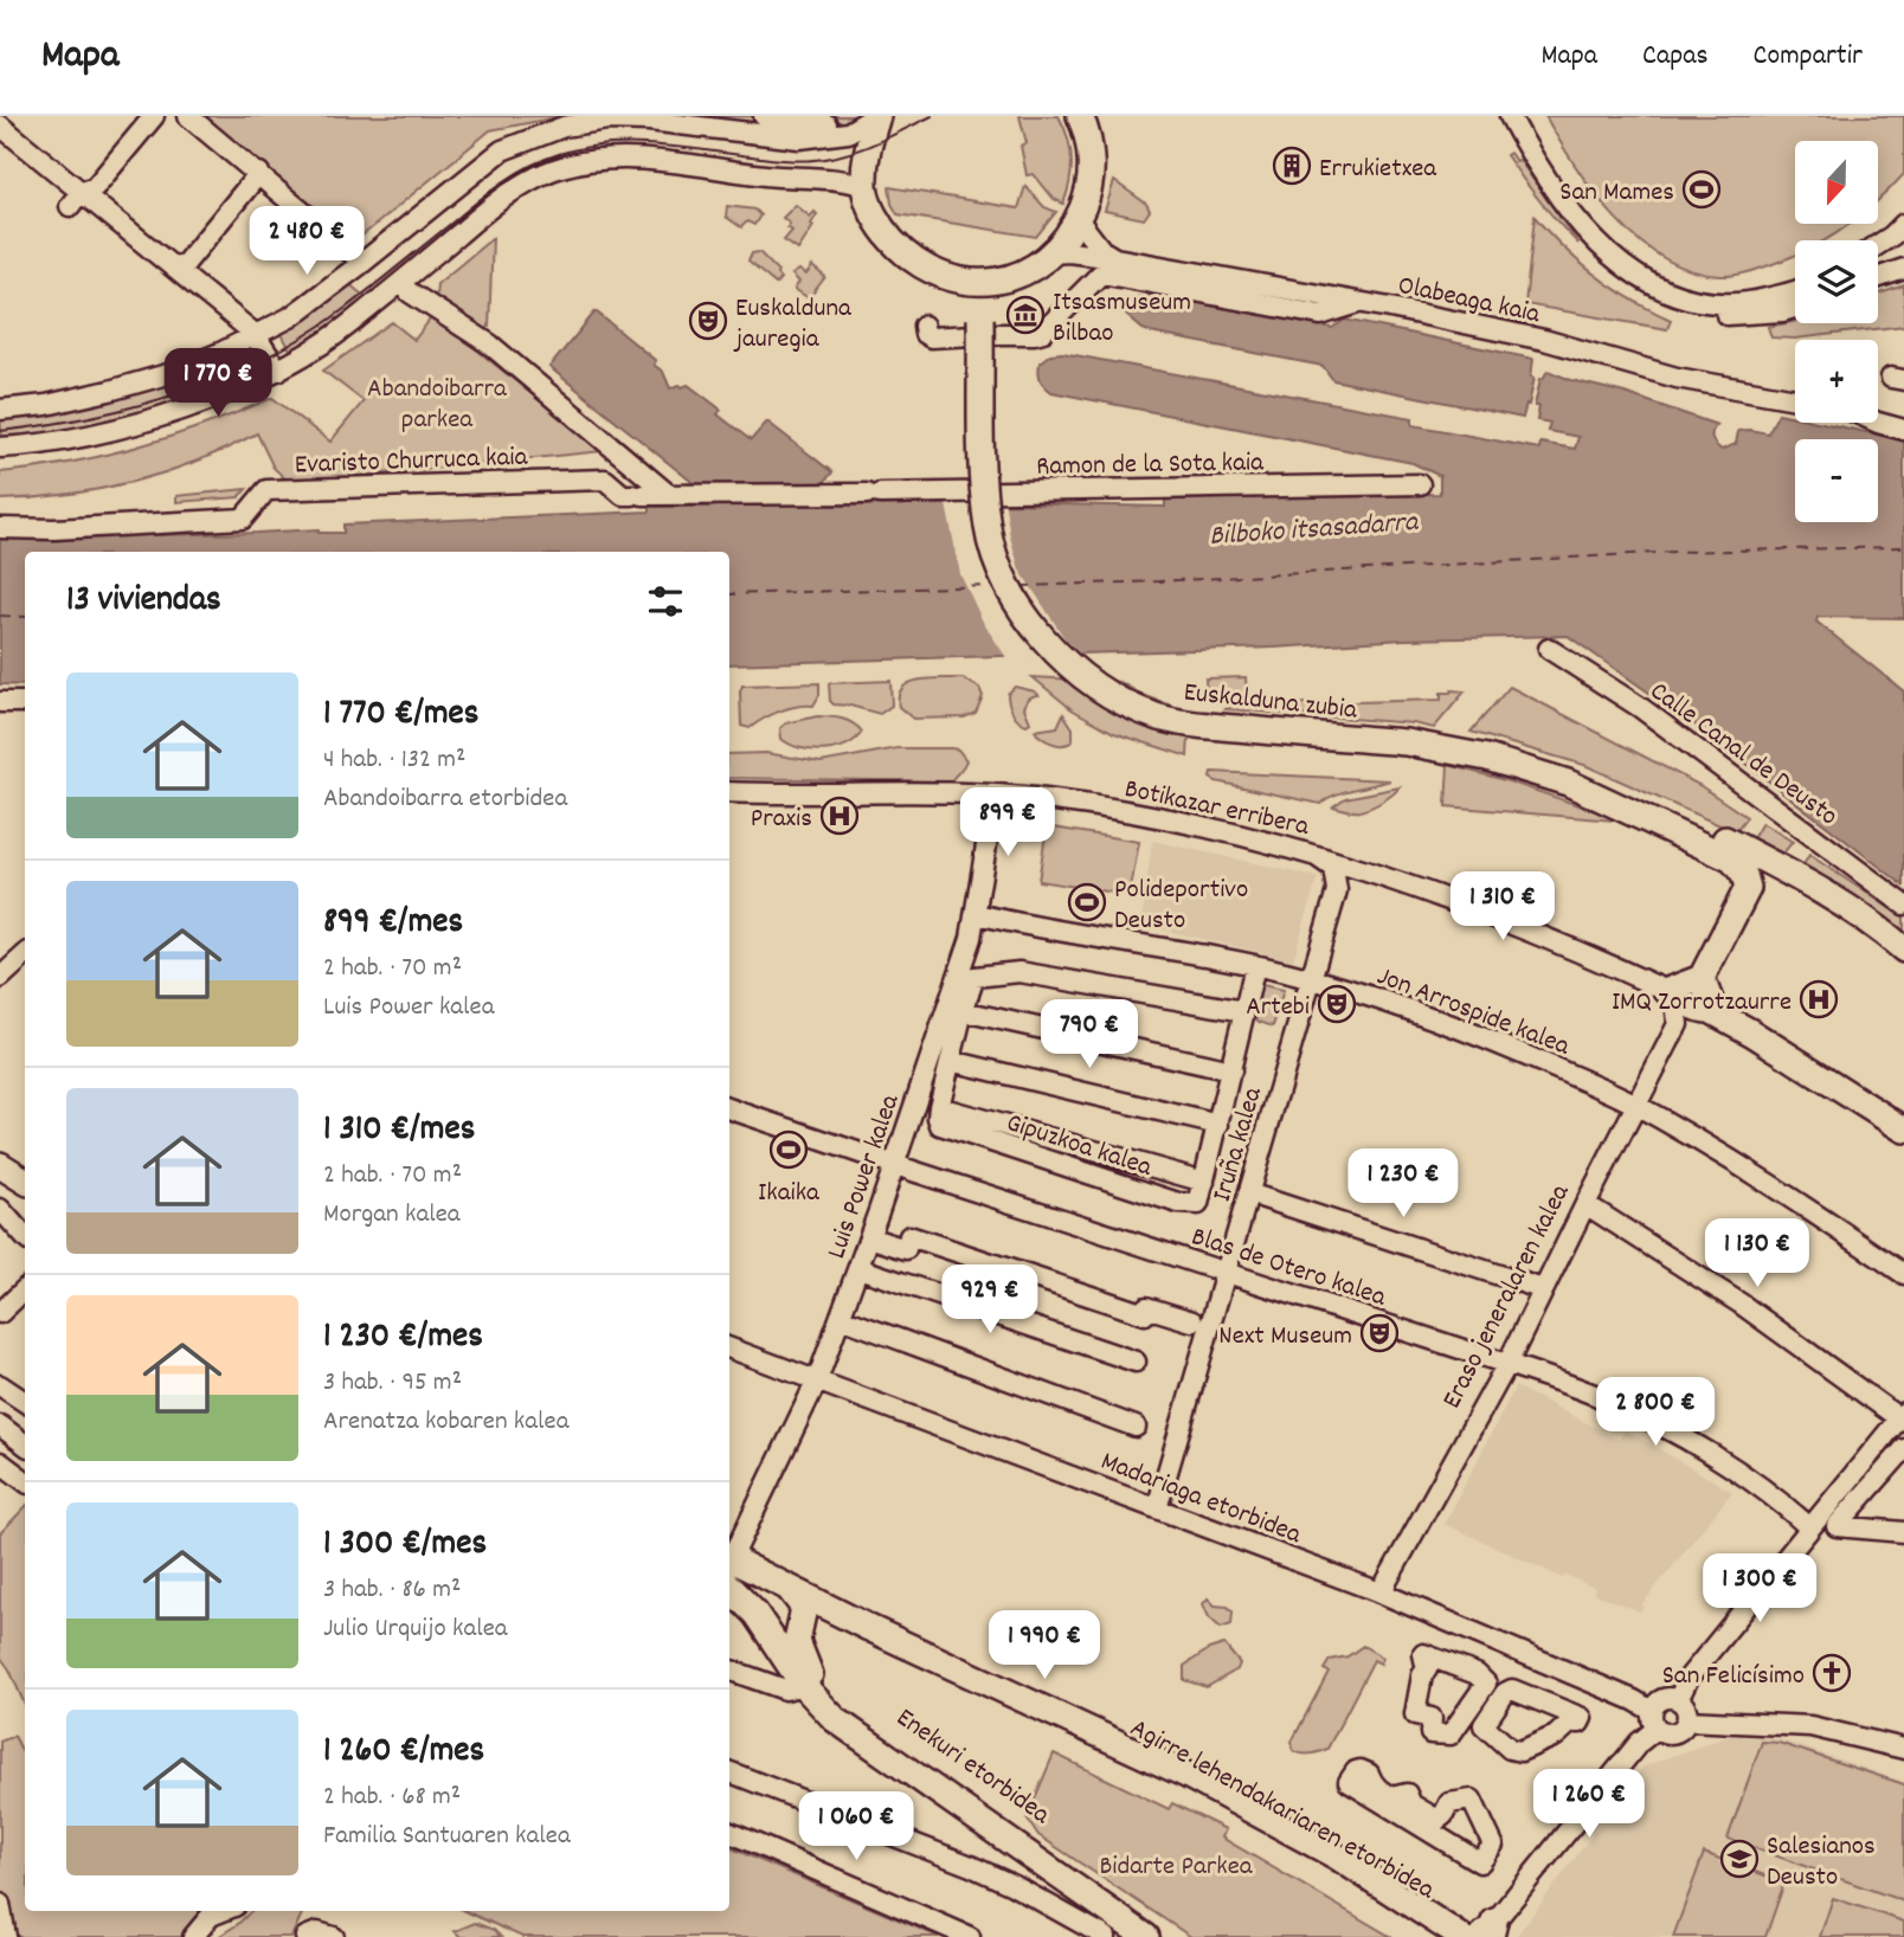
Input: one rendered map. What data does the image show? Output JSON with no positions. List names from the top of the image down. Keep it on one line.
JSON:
{"streets":{"main road":["Euskalduna zubia","Enekuri etorbidea","Agirre lehendakariaren etorbidea"],"street":["Olabeaga kaia","Evaristo Churruca kaia","Ramon de la Sota kaia","Calle Canal de Deusto","Botikazar erribera","Jon Arrospide kalea","Gipuzkoa kalea","Iruña kalea","Luis Power kalea","Blas de Otero kalea","Eraso jeneralaren kalea","Madariaga etorbidea"]},"crossings":[["Evaristo Churruca kaia","Ramon de la Sota kaia"],["Botikazar erribera","Iruña kalea"],["Botikazar erribera","Luis Power kalea"],["Jon Arrospide kalea","Iruña kalea"],["Jon Arrospide kalea","Luis Power kalea"],["Jon Arrospide kalea","Eraso jeneralaren kalea"],["Iruña kalea","Blas de Otero kalea"],["Iruña kalea","Madariaga etorbidea"],["Luis Power kalea","Blas de Otero kalea"],["Luis Power kalea","Madariaga etorbidea"],["Blas de Otero kalea","Eraso jeneralaren kalea"],["Eraso jeneralaren kalea","Madariaga etorbidea"],["Enekuri etorbidea","Agirre lehendakariaren etorbidea"]],"water":["Bilboko itsasadarra"],"parks":["Abandoibarra parkea","Bidarte Parkea"],"places":{"building":["Errukietxea"],"sports":["San Mames","Polideportivo Deusto","Ikaika"],"museum":["Itsasmuseum Bilbao"],"theatre":["Euskalduna jauregia","Artebi","Next Museum"],"hospital":["Praxis","IMQ Zorrotzaurre"],"church":["San Felicísimo"],"school or university":["Salesianos Deusto"]},"north":"bottom","page":{"header":"Mapa","nav":["Mapa","Capas","Compartir"],"map_buttons":["+","−"],"price":["2 480 €","1 770 €","899 €","1 310 €","790 €","1 230 €","1 130 €","929 €","2 800 €","1 300 €","1 990 €","1 260 €","1 060 €"],"heading":"13 viviendas","list":[{"name":"1 770 €/mes","note":"4 hab. · 132 m² · Abandoibarra etorbidea"},{"name":"899 €/mes","note":"2 hab. · 70 m² · Luis Power kalea"},{"name":"1 310 €/mes","note":"2 hab. · 70 m² · Morgan kalea"},{"name":"1 230 €/mes","note":"3 hab. · 95 m² · Arenatza kobaren kalea"},{"name":"1 300 €/mes","note":"3 hab. · 86 m² · Julio Urquijo kalea"},{"name":"1 260 €/mes","note":"2 hab. · 68 m² · Familia Santuaren kalea"}]}}
